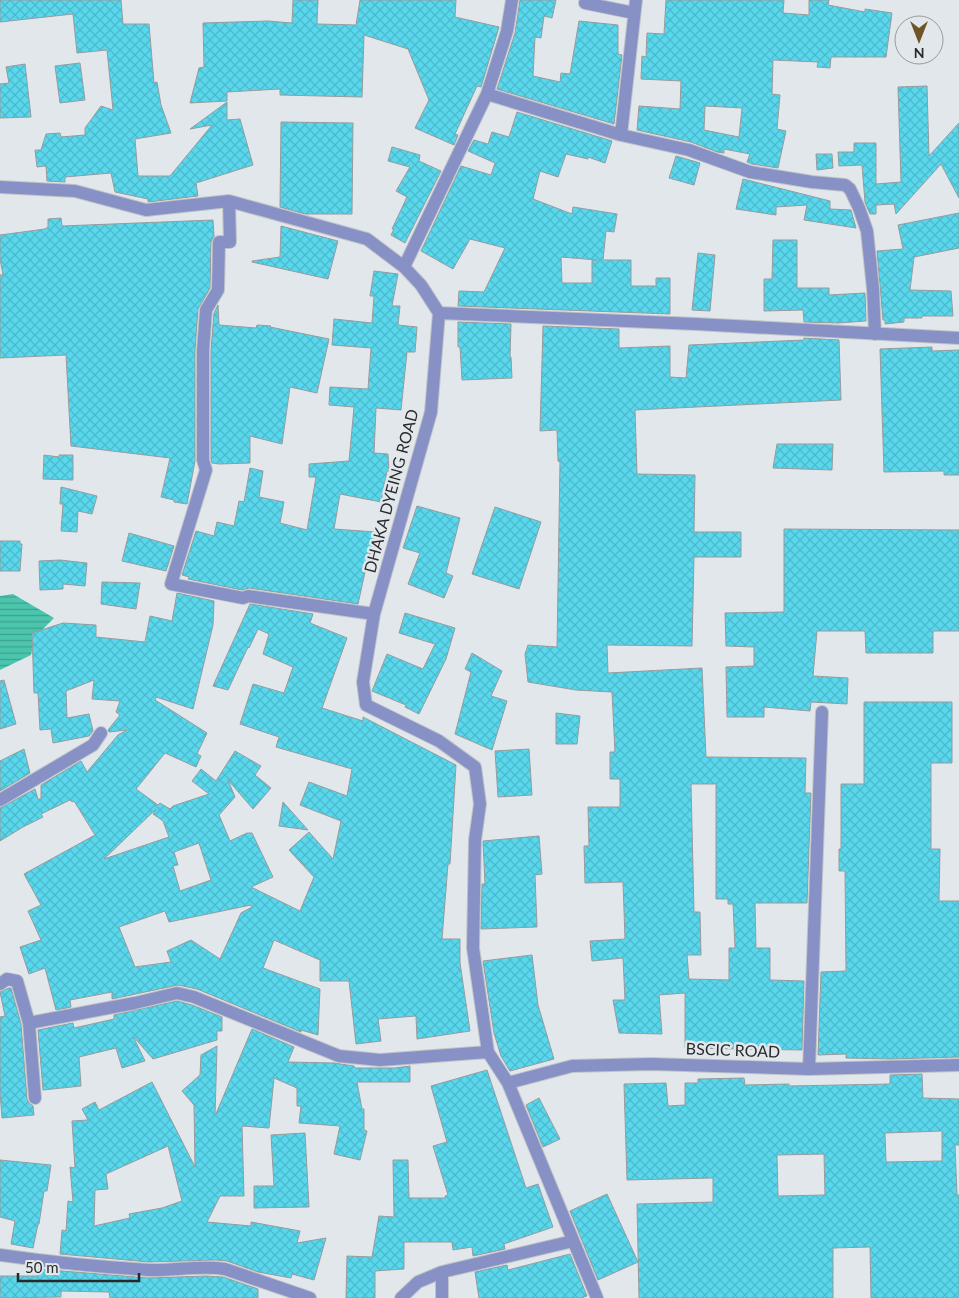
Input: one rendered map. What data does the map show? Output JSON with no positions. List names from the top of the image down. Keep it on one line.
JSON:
{"streets":{"street":["DHAKA DYEING ROAD","BSCIC ROAD"]},"crossings":[["DHAKA DYEING ROAD","BSCIC ROAD"]],"scale_bar":"50 m","north":"bottom"}
